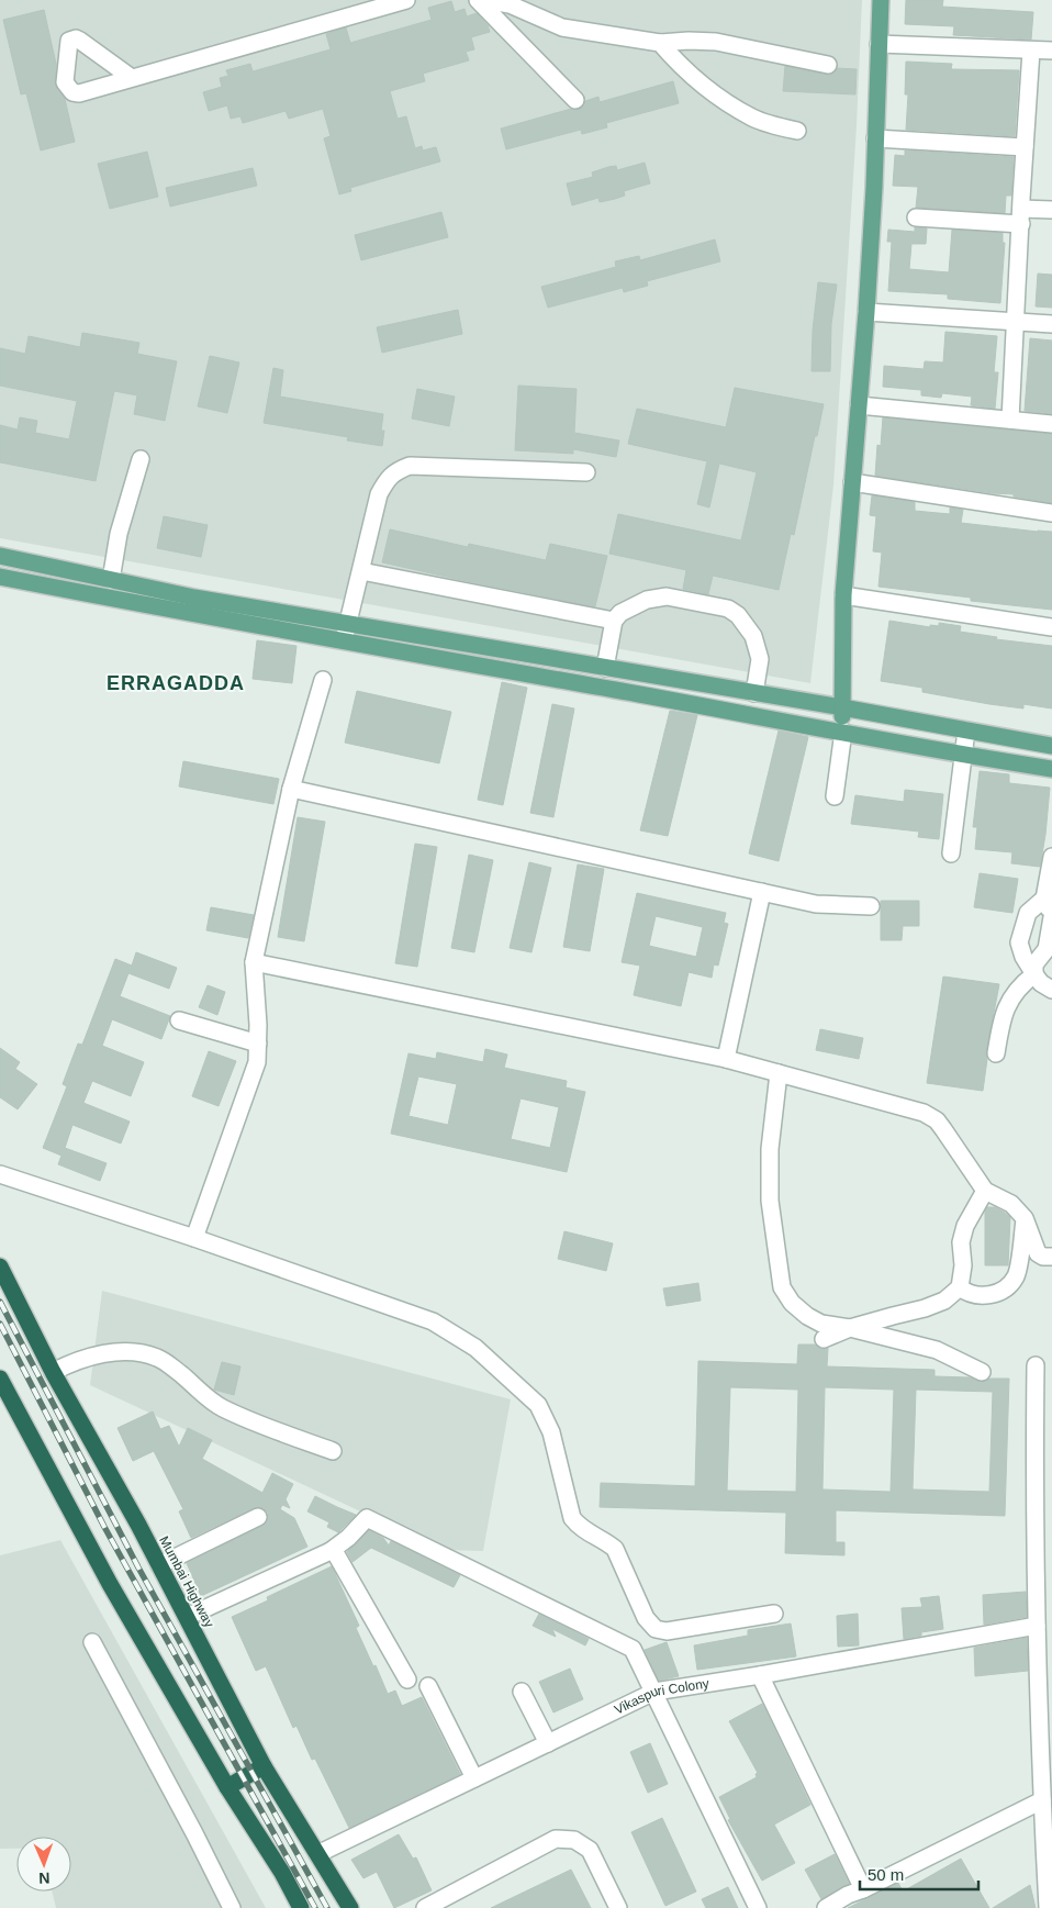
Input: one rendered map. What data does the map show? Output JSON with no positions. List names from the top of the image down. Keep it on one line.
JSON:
{"streets":{"highway":["Mumbai Highway"],"street":["Vikaspuri Colony"]},"crossings":[["Mumbai Highway","Vikaspuri Colony"]],"districts":["ERRAGADDA"],"scale_bar":"50 m","north":"bottom"}
